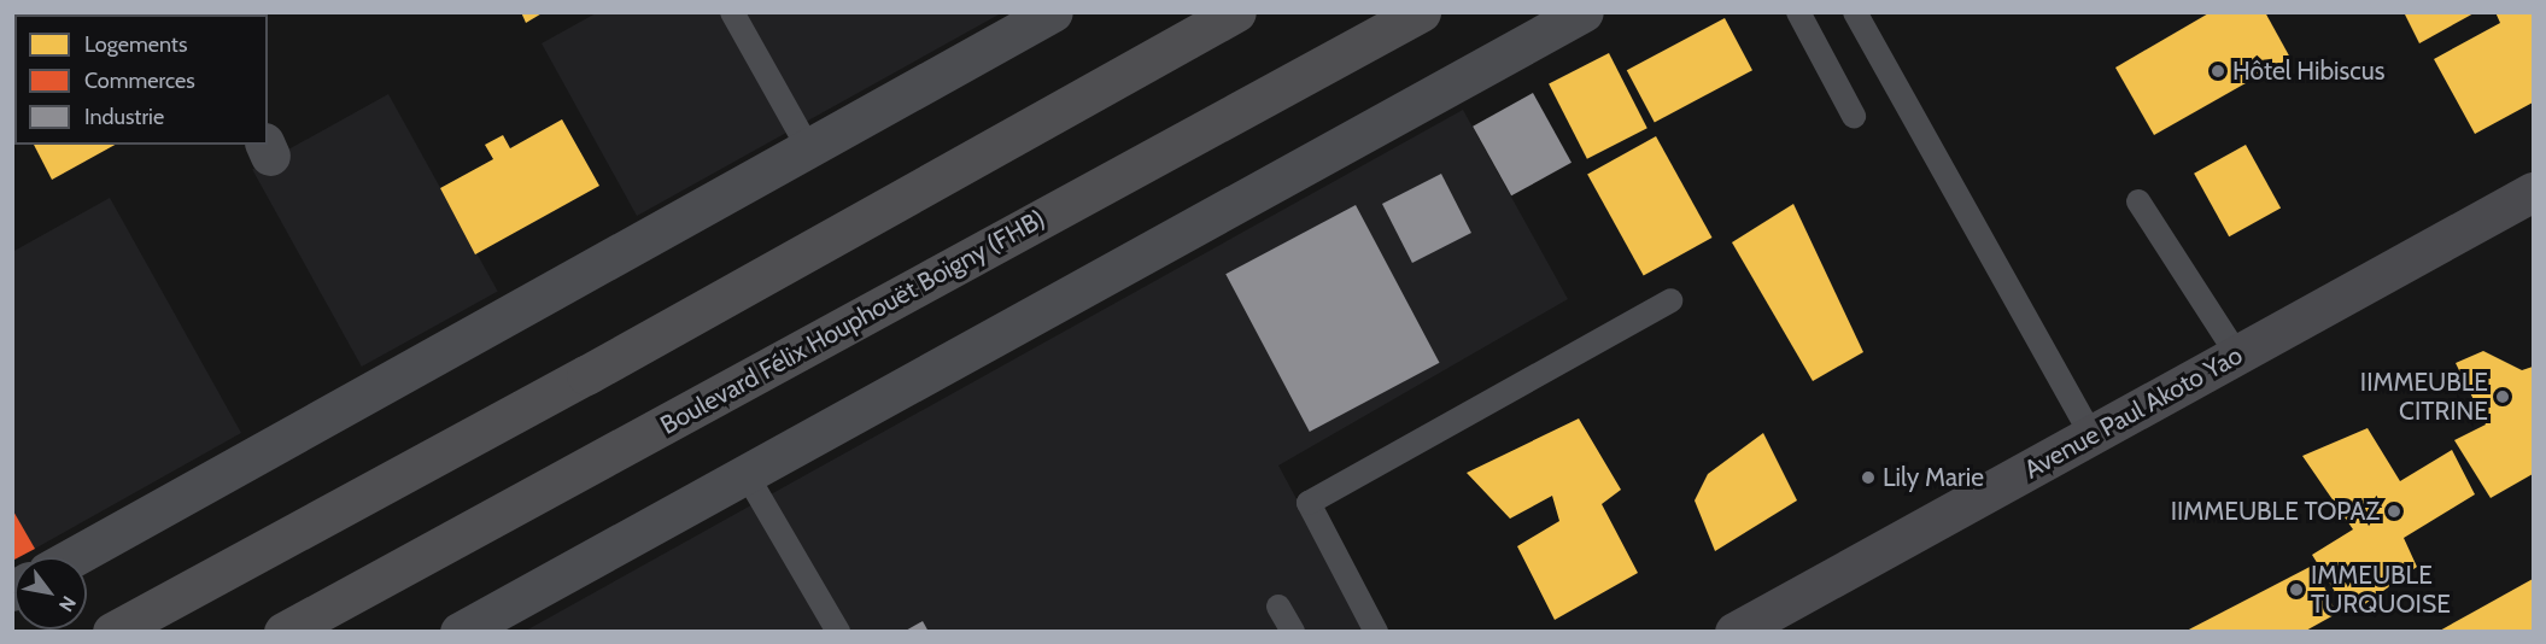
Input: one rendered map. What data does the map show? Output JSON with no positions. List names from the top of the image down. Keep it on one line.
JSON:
{"streets":{"highway":["Boulevard Félix Houphouët Boigny (FHB)"],"street":["Avenue Paul Akoto Yao"]},"places":["Hôtel Hibiscus","IIMMEUBLE CITRINE","Lily Marie","IIMMEUBLE TOPAZ","IMMEUBLE TURQUOISE"],"legend":["Logements","Commerces","Industrie"],"north":"bottom right"}
